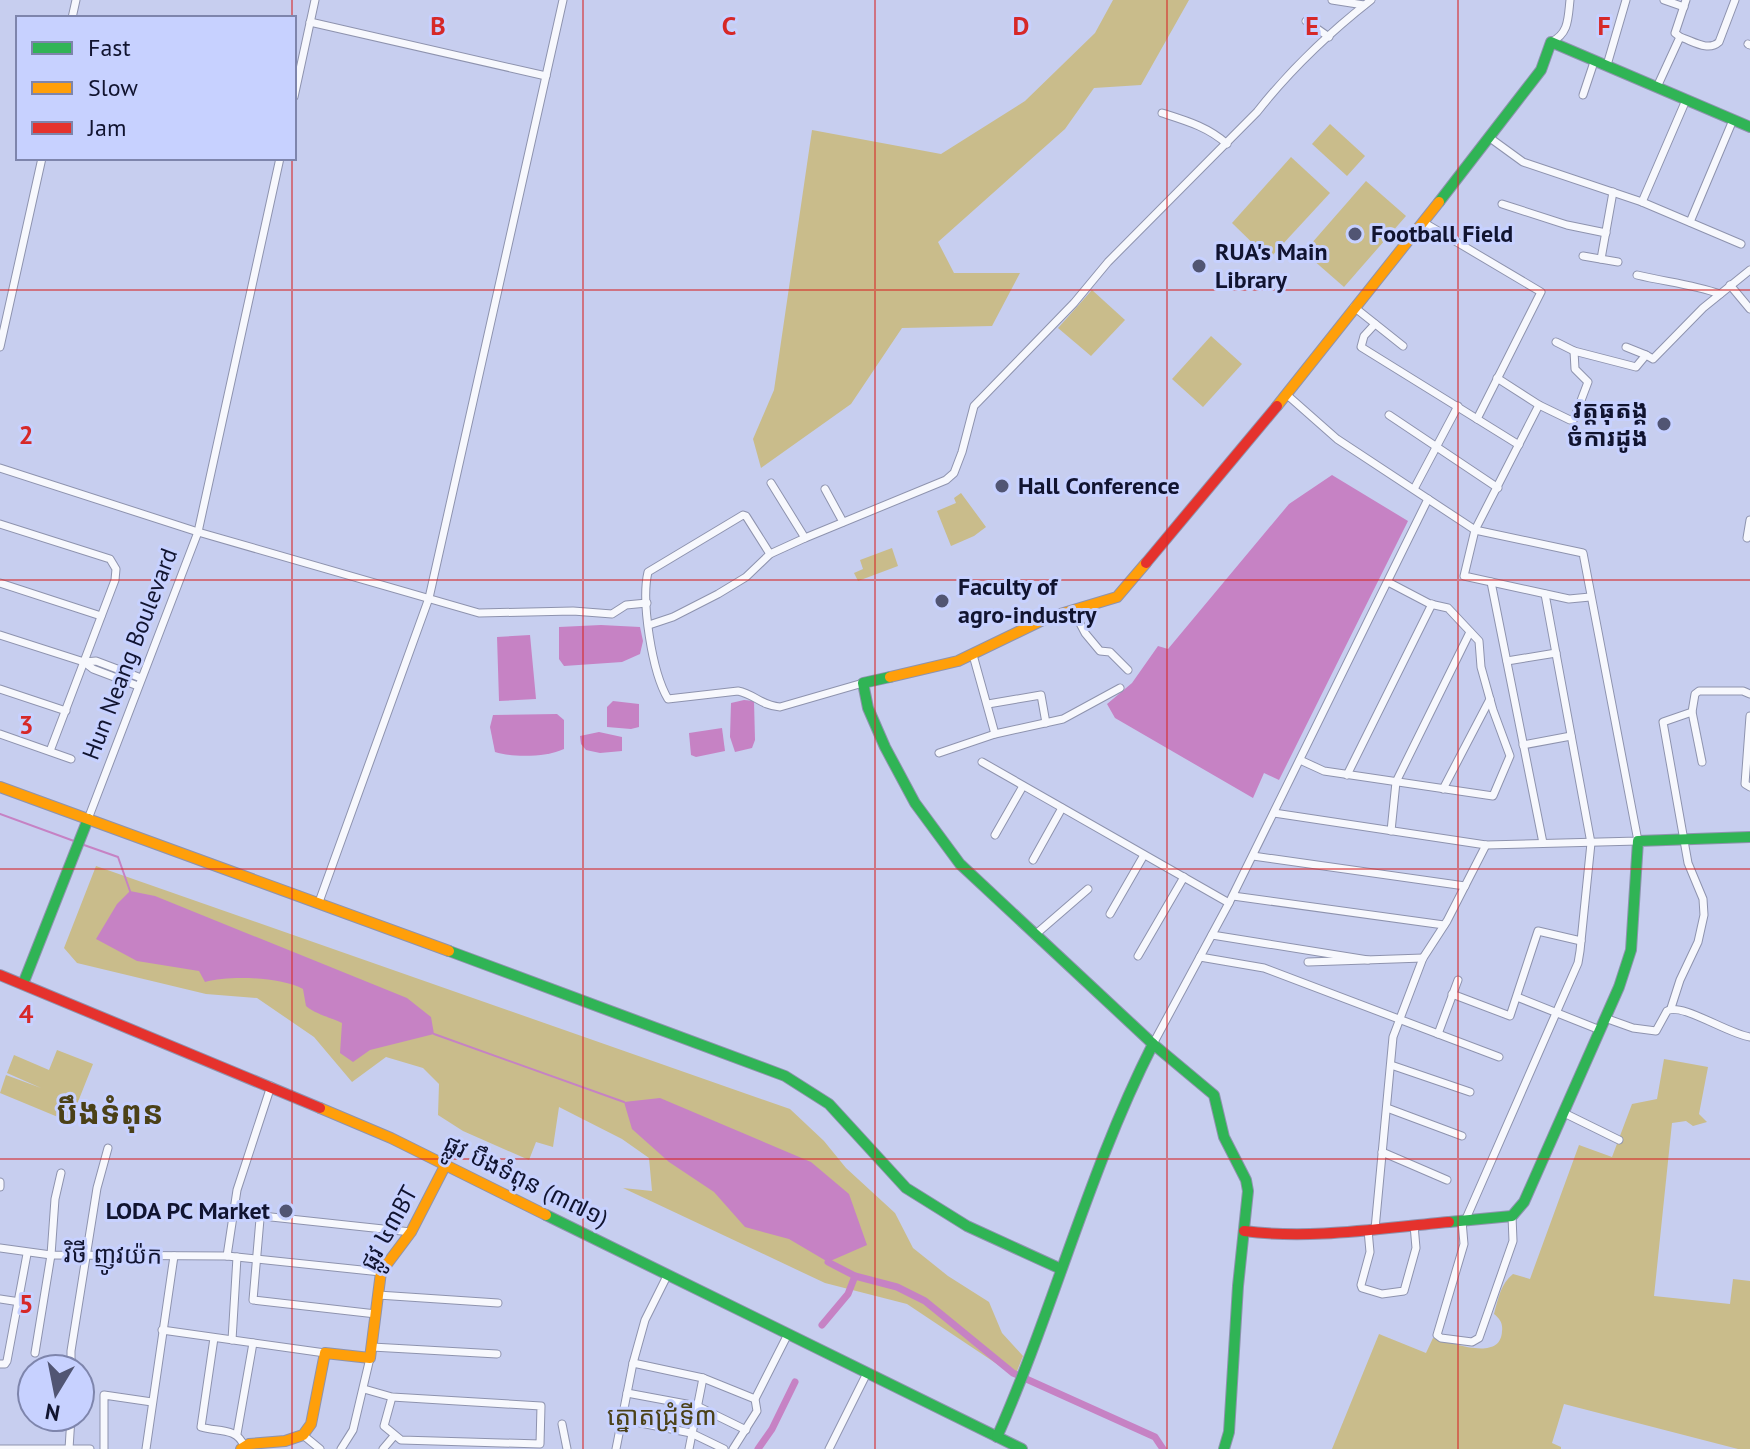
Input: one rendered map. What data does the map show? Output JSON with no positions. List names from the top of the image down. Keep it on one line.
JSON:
{"streets":{"street":["Hun Neang Boulevard","ផ្លូវ បឹងទំពុន (៣៧១)","ផ្លូវ ៤៣BT","វិថី ញូវយ៉ក"]},"crossings":[["Hun Neang Boulevard","ផ្លូវ បឹងទំពុន (៣៧១)"],["ផ្លូវ បឹងទំពុន (៣៧១)","ផ្លូវ ៤៣BT"],["ផ្លូវ ៤៣BT","វិថី ញូវយ៉ក"]],"districts":["បឹងទំពុន","ត្នោតជ្រុំទី៣"],"places":["Football Field","RUA's Main Library","វត្តធុតង្គ ចំការដូង","Hall Conference","Faculty of agro-industry","LODA PC Market"],"legend":["Fast","Slow","Jam"],"north":"bottom","grid":{"columns":["B","C","D","E","F"],"rows":["2","3","4","5"]}}
